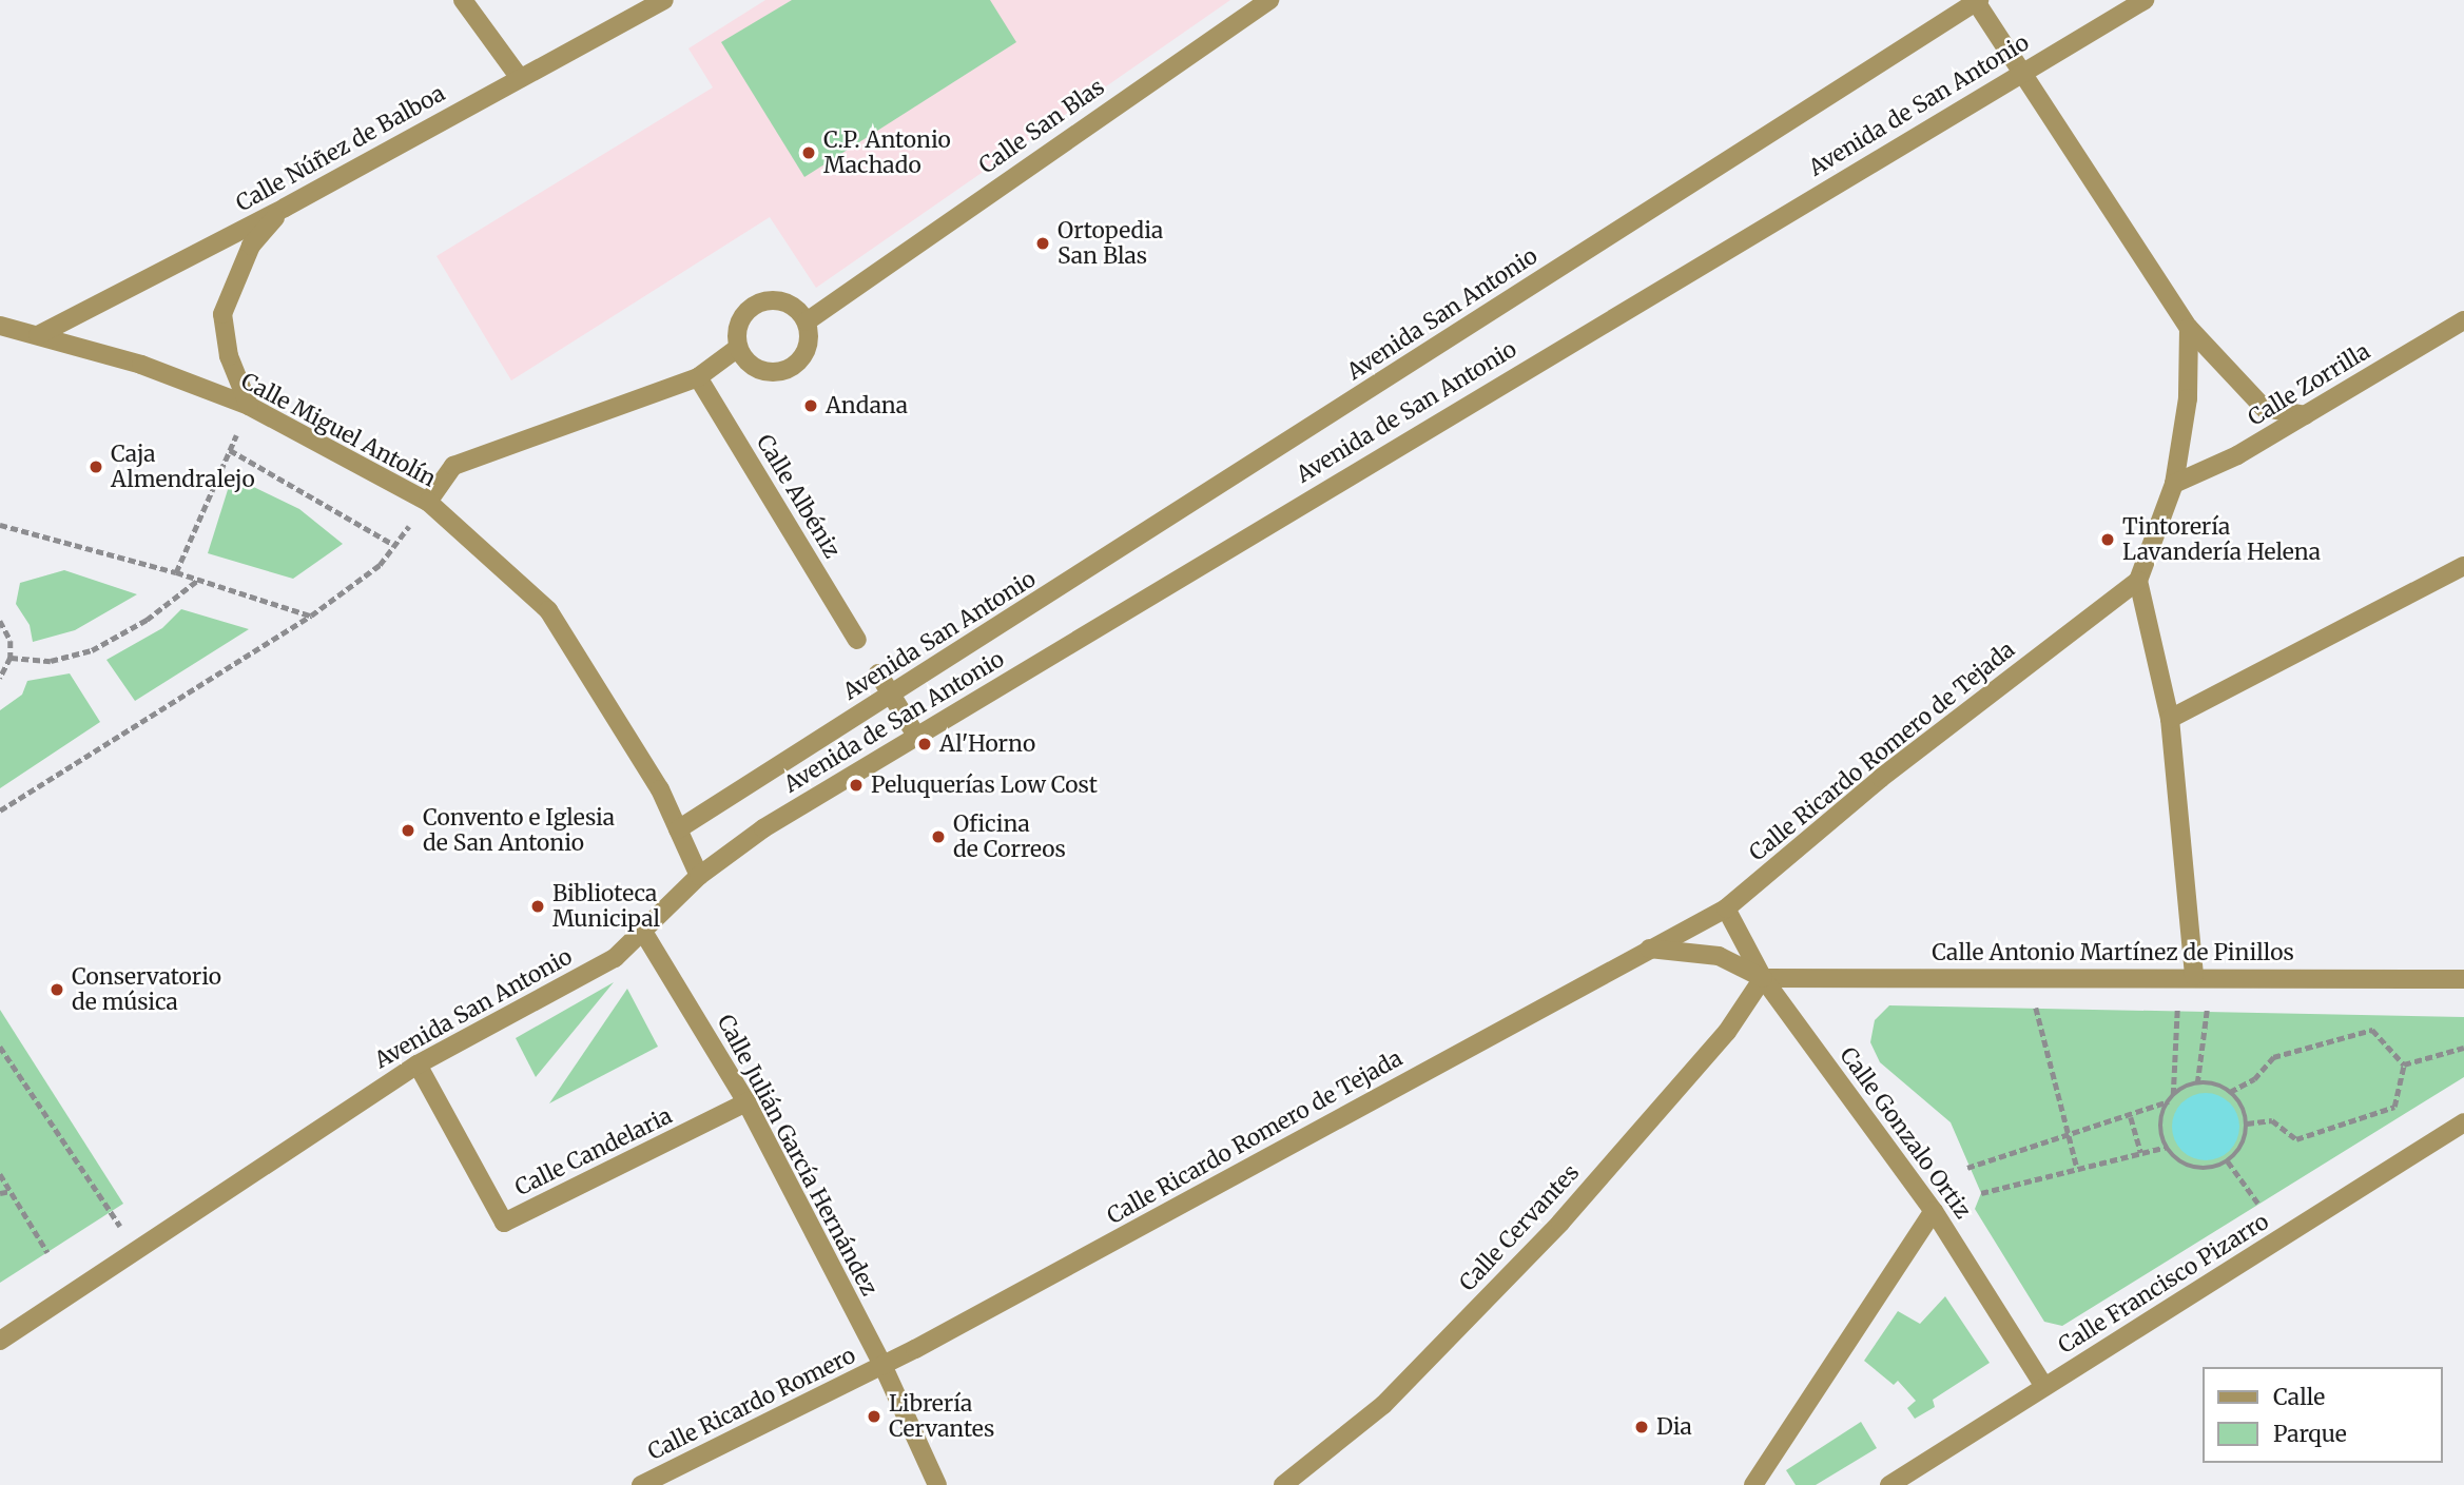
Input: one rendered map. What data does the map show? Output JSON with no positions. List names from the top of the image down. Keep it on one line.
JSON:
{"streets":{"street":["Avenida de San Antonio","Calle San Blas","Calle Núñez de Balboa","Avenida San Antonio","Calle Zorrilla","Calle Miguel Antolín","Calle Albéniz","Calle Ricardo Romero de Tejada","Calle Antonio Martínez de Pinillos","Calle Gonzalo Ortiz","Calle Candelaria","Calle Julián García Hernández","Calle Cervantes","Calle Francisco Pizarro","Calle Ricardo Romero"]},"crossings":[["Avenida de San Antonio","Avenida San Antonio"],["Calle Núñez de Balboa","Calle Miguel Antolín"],["Avenida San Antonio","Calle Miguel Antolín"],["Avenida San Antonio","Calle Candelaria"],["Avenida San Antonio","Calle Julián García Hernández"],["Calle Ricardo Romero de Tejada","Calle Gonzalo Ortiz"],["Calle Ricardo Romero de Tejada","Calle Julián García Hernández"],["Calle Ricardo Romero de Tejada","Calle Ricardo Romero"],["Calle Antonio Martínez de Pinillos","Calle Gonzalo Ortiz"],["Calle Antonio Martínez de Pinillos","Calle Cervantes"],["Calle Gonzalo Ortiz","Calle Cervantes"],["Calle Gonzalo Ortiz","Calle Francisco Pizarro"],["Calle Candelaria","Calle Julián García Hernández"],["Calle Julián García Hernández","Calle Ricardo Romero"]],"places":["C.P. Antonio Machado","Ortopedia San Blas","Andana","Caja Almendralejo","Tintorería Lavandería Helena","Al'Horno","Peluquerías Low Cost","Convento e Iglesia de San Antonio","Oficina de Correos","Biblioteca Municipal","Conservatorio de música","Librería Cervantes","Dia"],"legend":["Calle","Parque"]}
